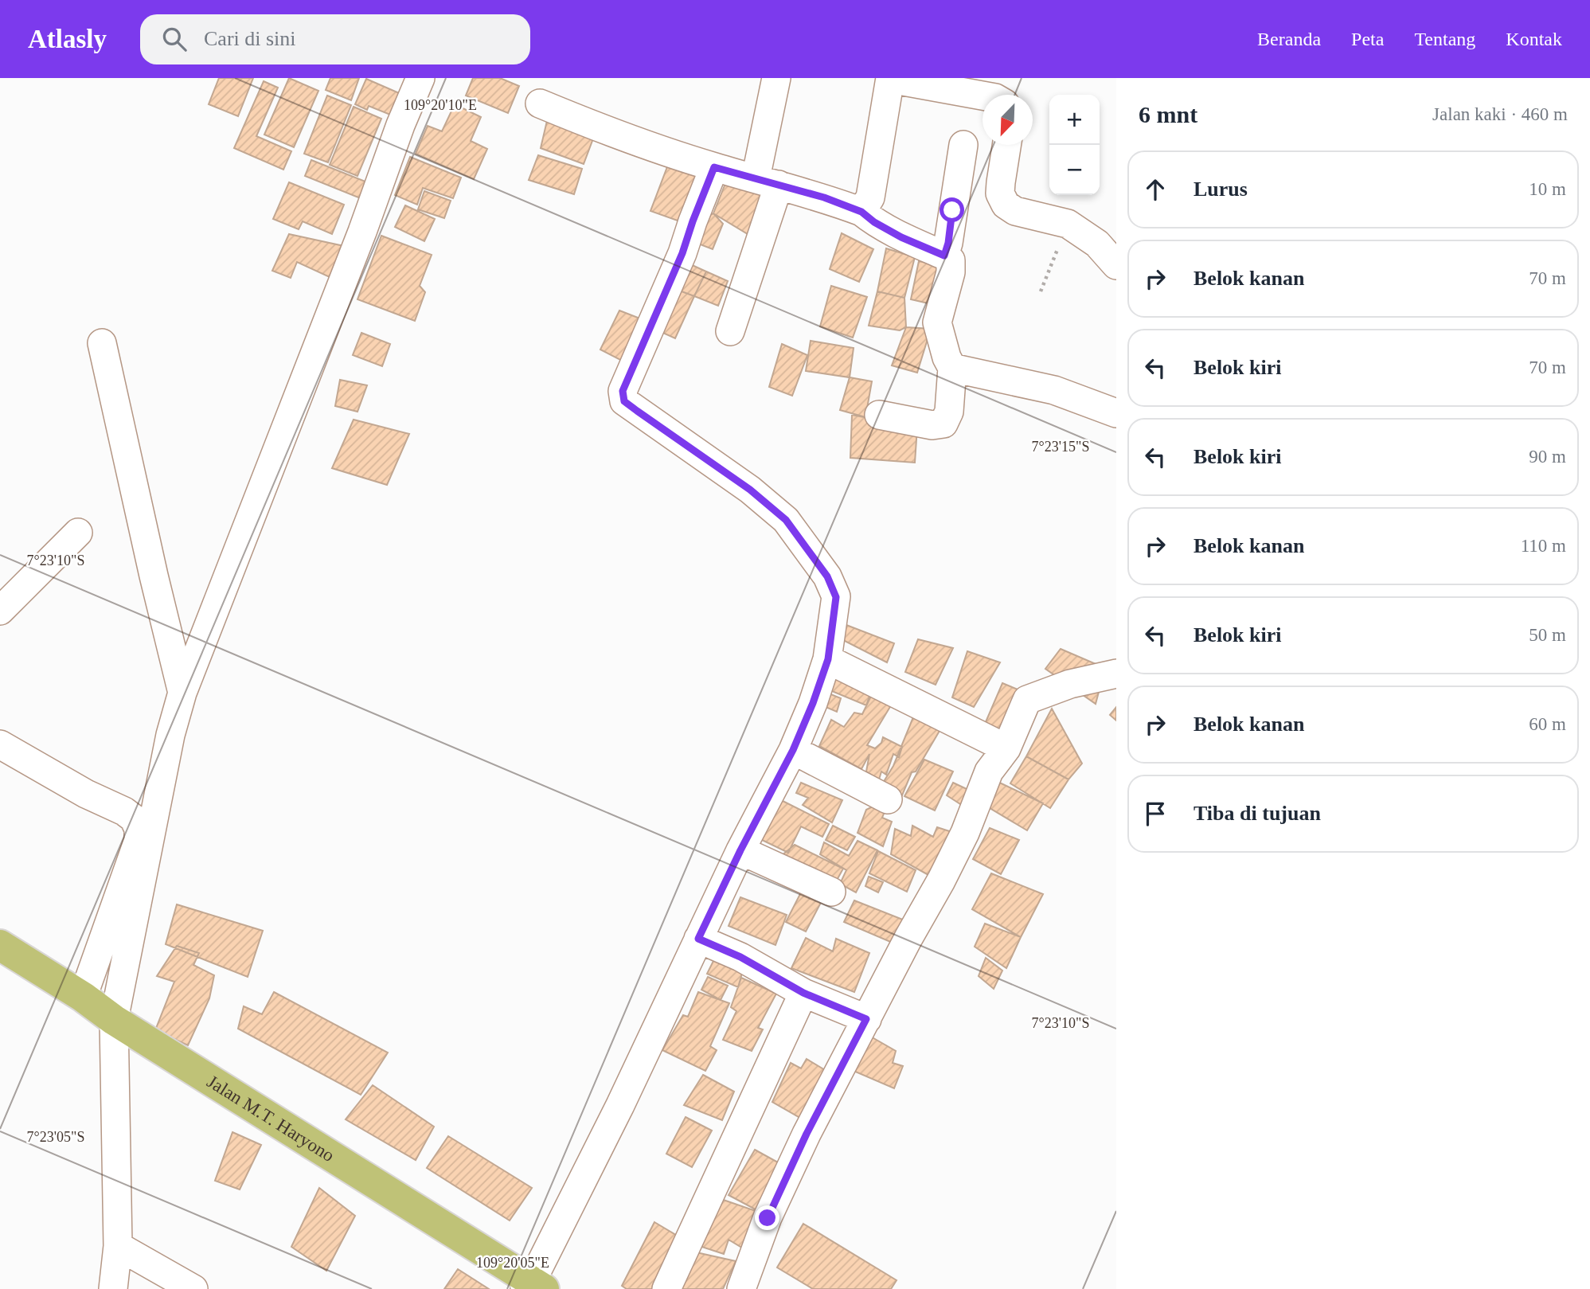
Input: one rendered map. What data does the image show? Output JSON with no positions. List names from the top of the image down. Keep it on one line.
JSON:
{"streets":{"main road":["Jalan M.T. Haryono"]},"north":"bottom left","page":{"header":"Atlasly","search":"Cari di sini","nav":["Beranda","Peta","Tentang","Kontak"],"heading":["6 mnt","Jalan kaki · 460 m"],"map_buttons":["+","−"],"list":[["Lurus","10 m"],["Belok kanan","70 m"],["Belok kiri","70 m"],["Belok kiri","90 m"],["Belok kanan","110 m"],["Belok kiri","50 m"],["Belok kanan","60 m"],"Tiba di tujuan"]},"coordinates":["109°20'10\"E","7°23'15\"S","7°23'10\"S","7°23'05\"S","109°20'05\"E"]}
